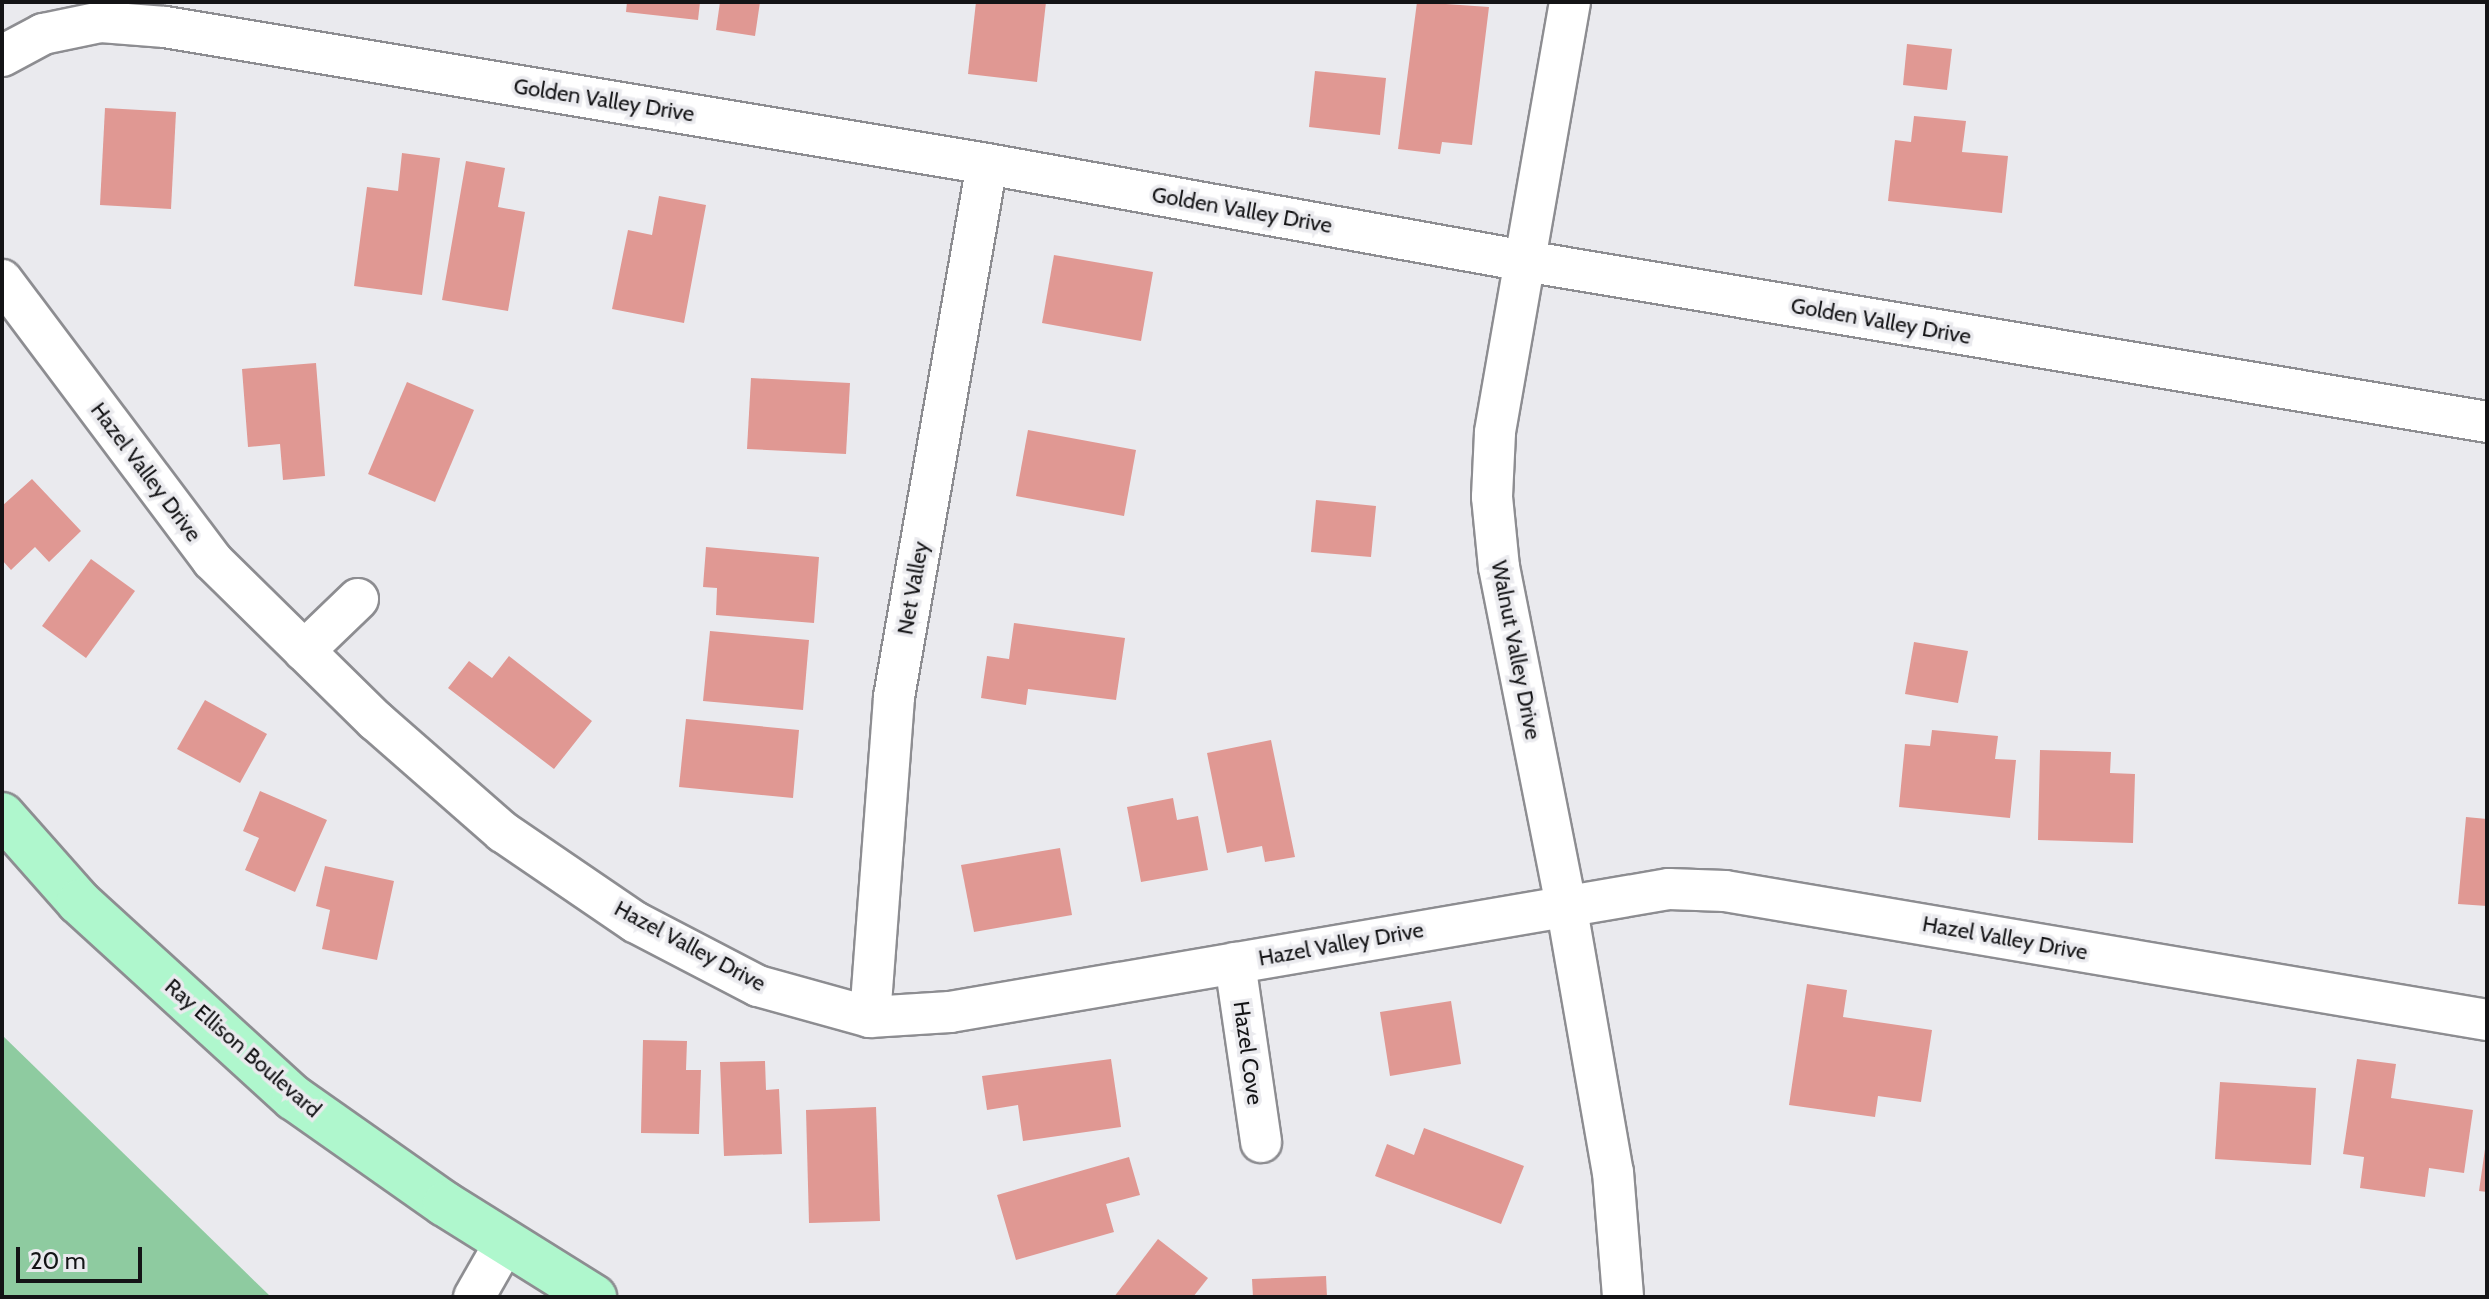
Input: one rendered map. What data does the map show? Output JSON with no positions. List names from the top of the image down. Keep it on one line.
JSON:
{"streets":{"main road":["Ray Ellison Boulevard"],"street":["Golden Valley Drive","Hazel Valley Drive","Net Valley","Walnut Valley Drive","Hazel Cove"]},"crossings":[["Golden Valley Drive","Net Valley"],["Golden Valley Drive","Walnut Valley Drive"],["Hazel Valley Drive","Net Valley"],["Hazel Valley Drive","Walnut Valley Drive"],["Hazel Valley Drive","Hazel Cove"]],"scale_bar":"20 m"}
